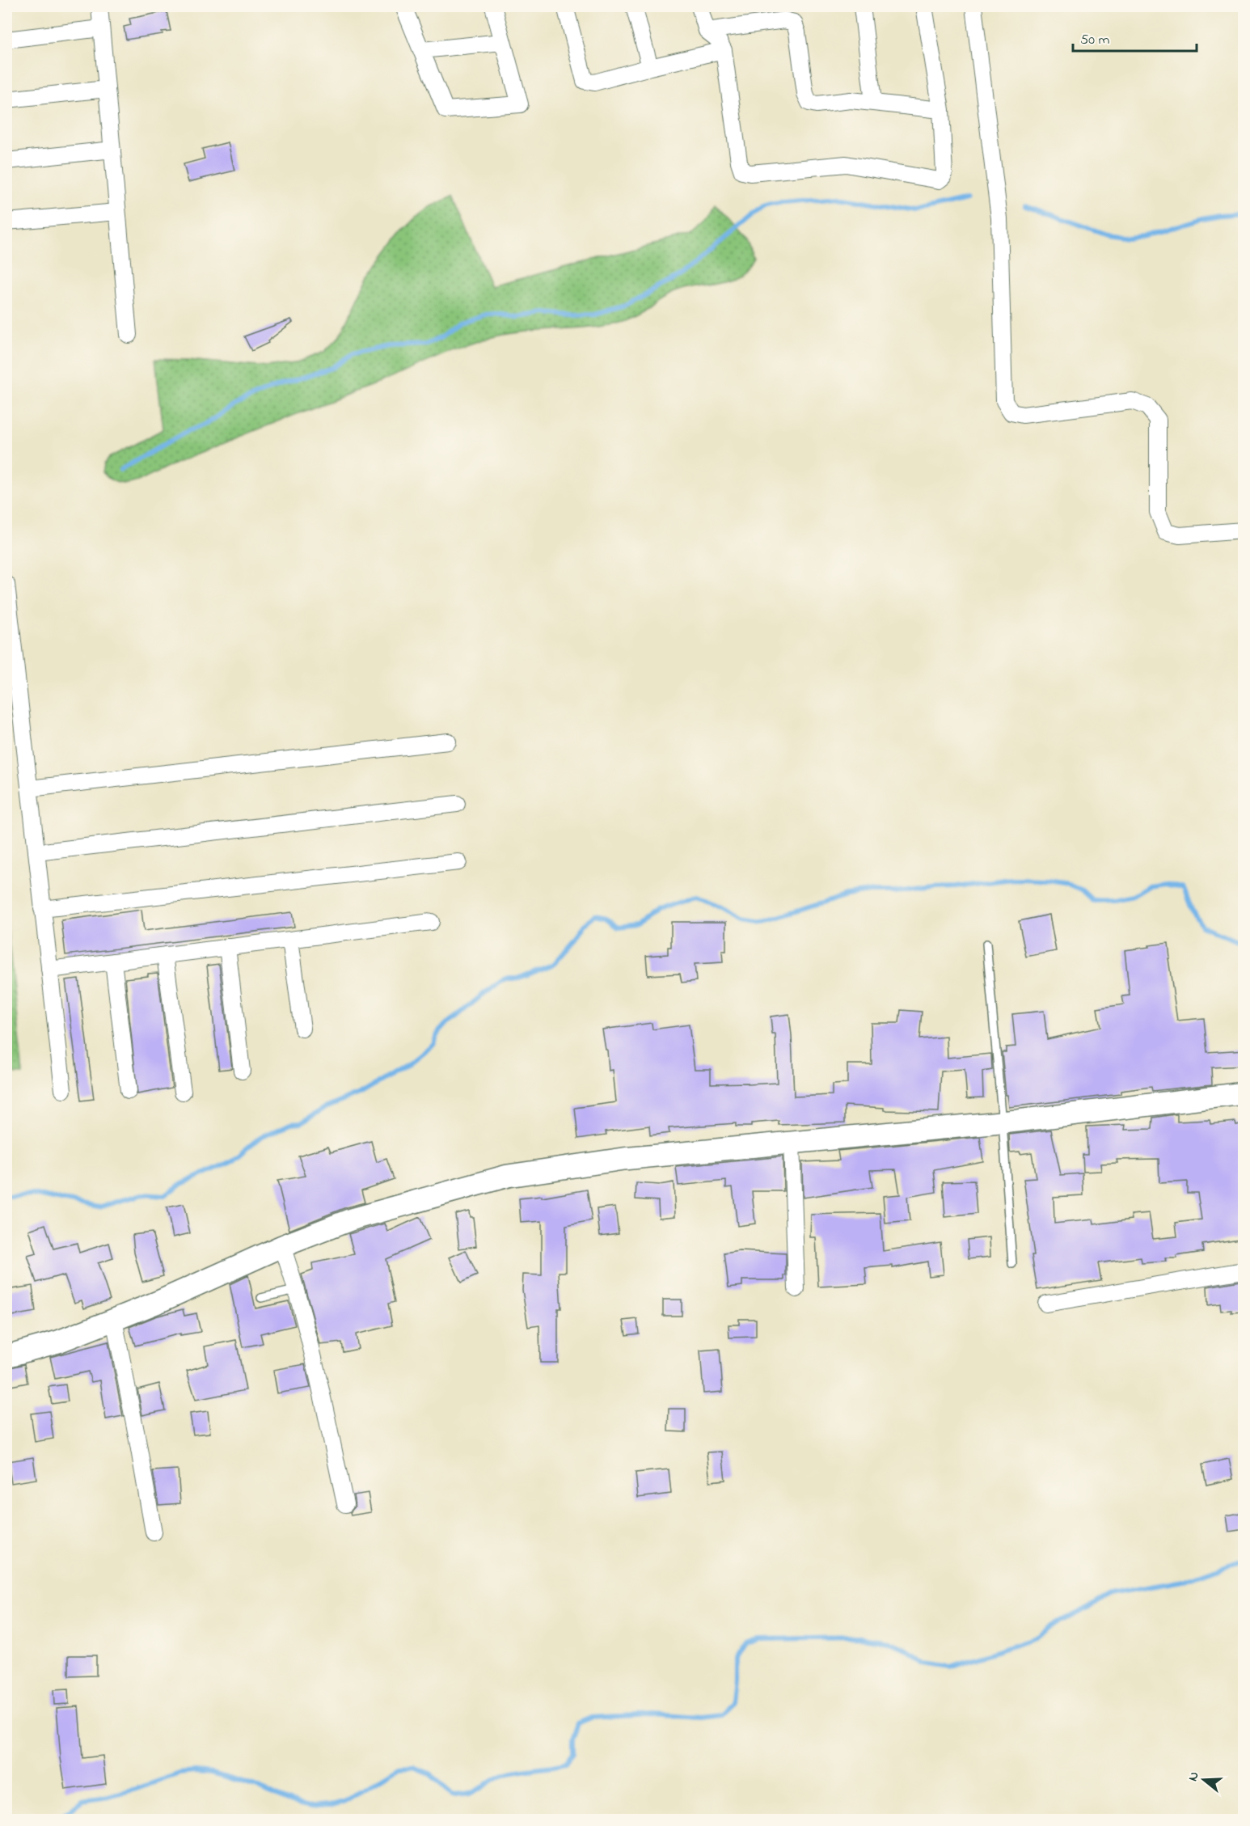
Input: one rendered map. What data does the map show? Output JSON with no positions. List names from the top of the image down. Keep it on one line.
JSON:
{"scale_bar":"50 m","north":"left"}
